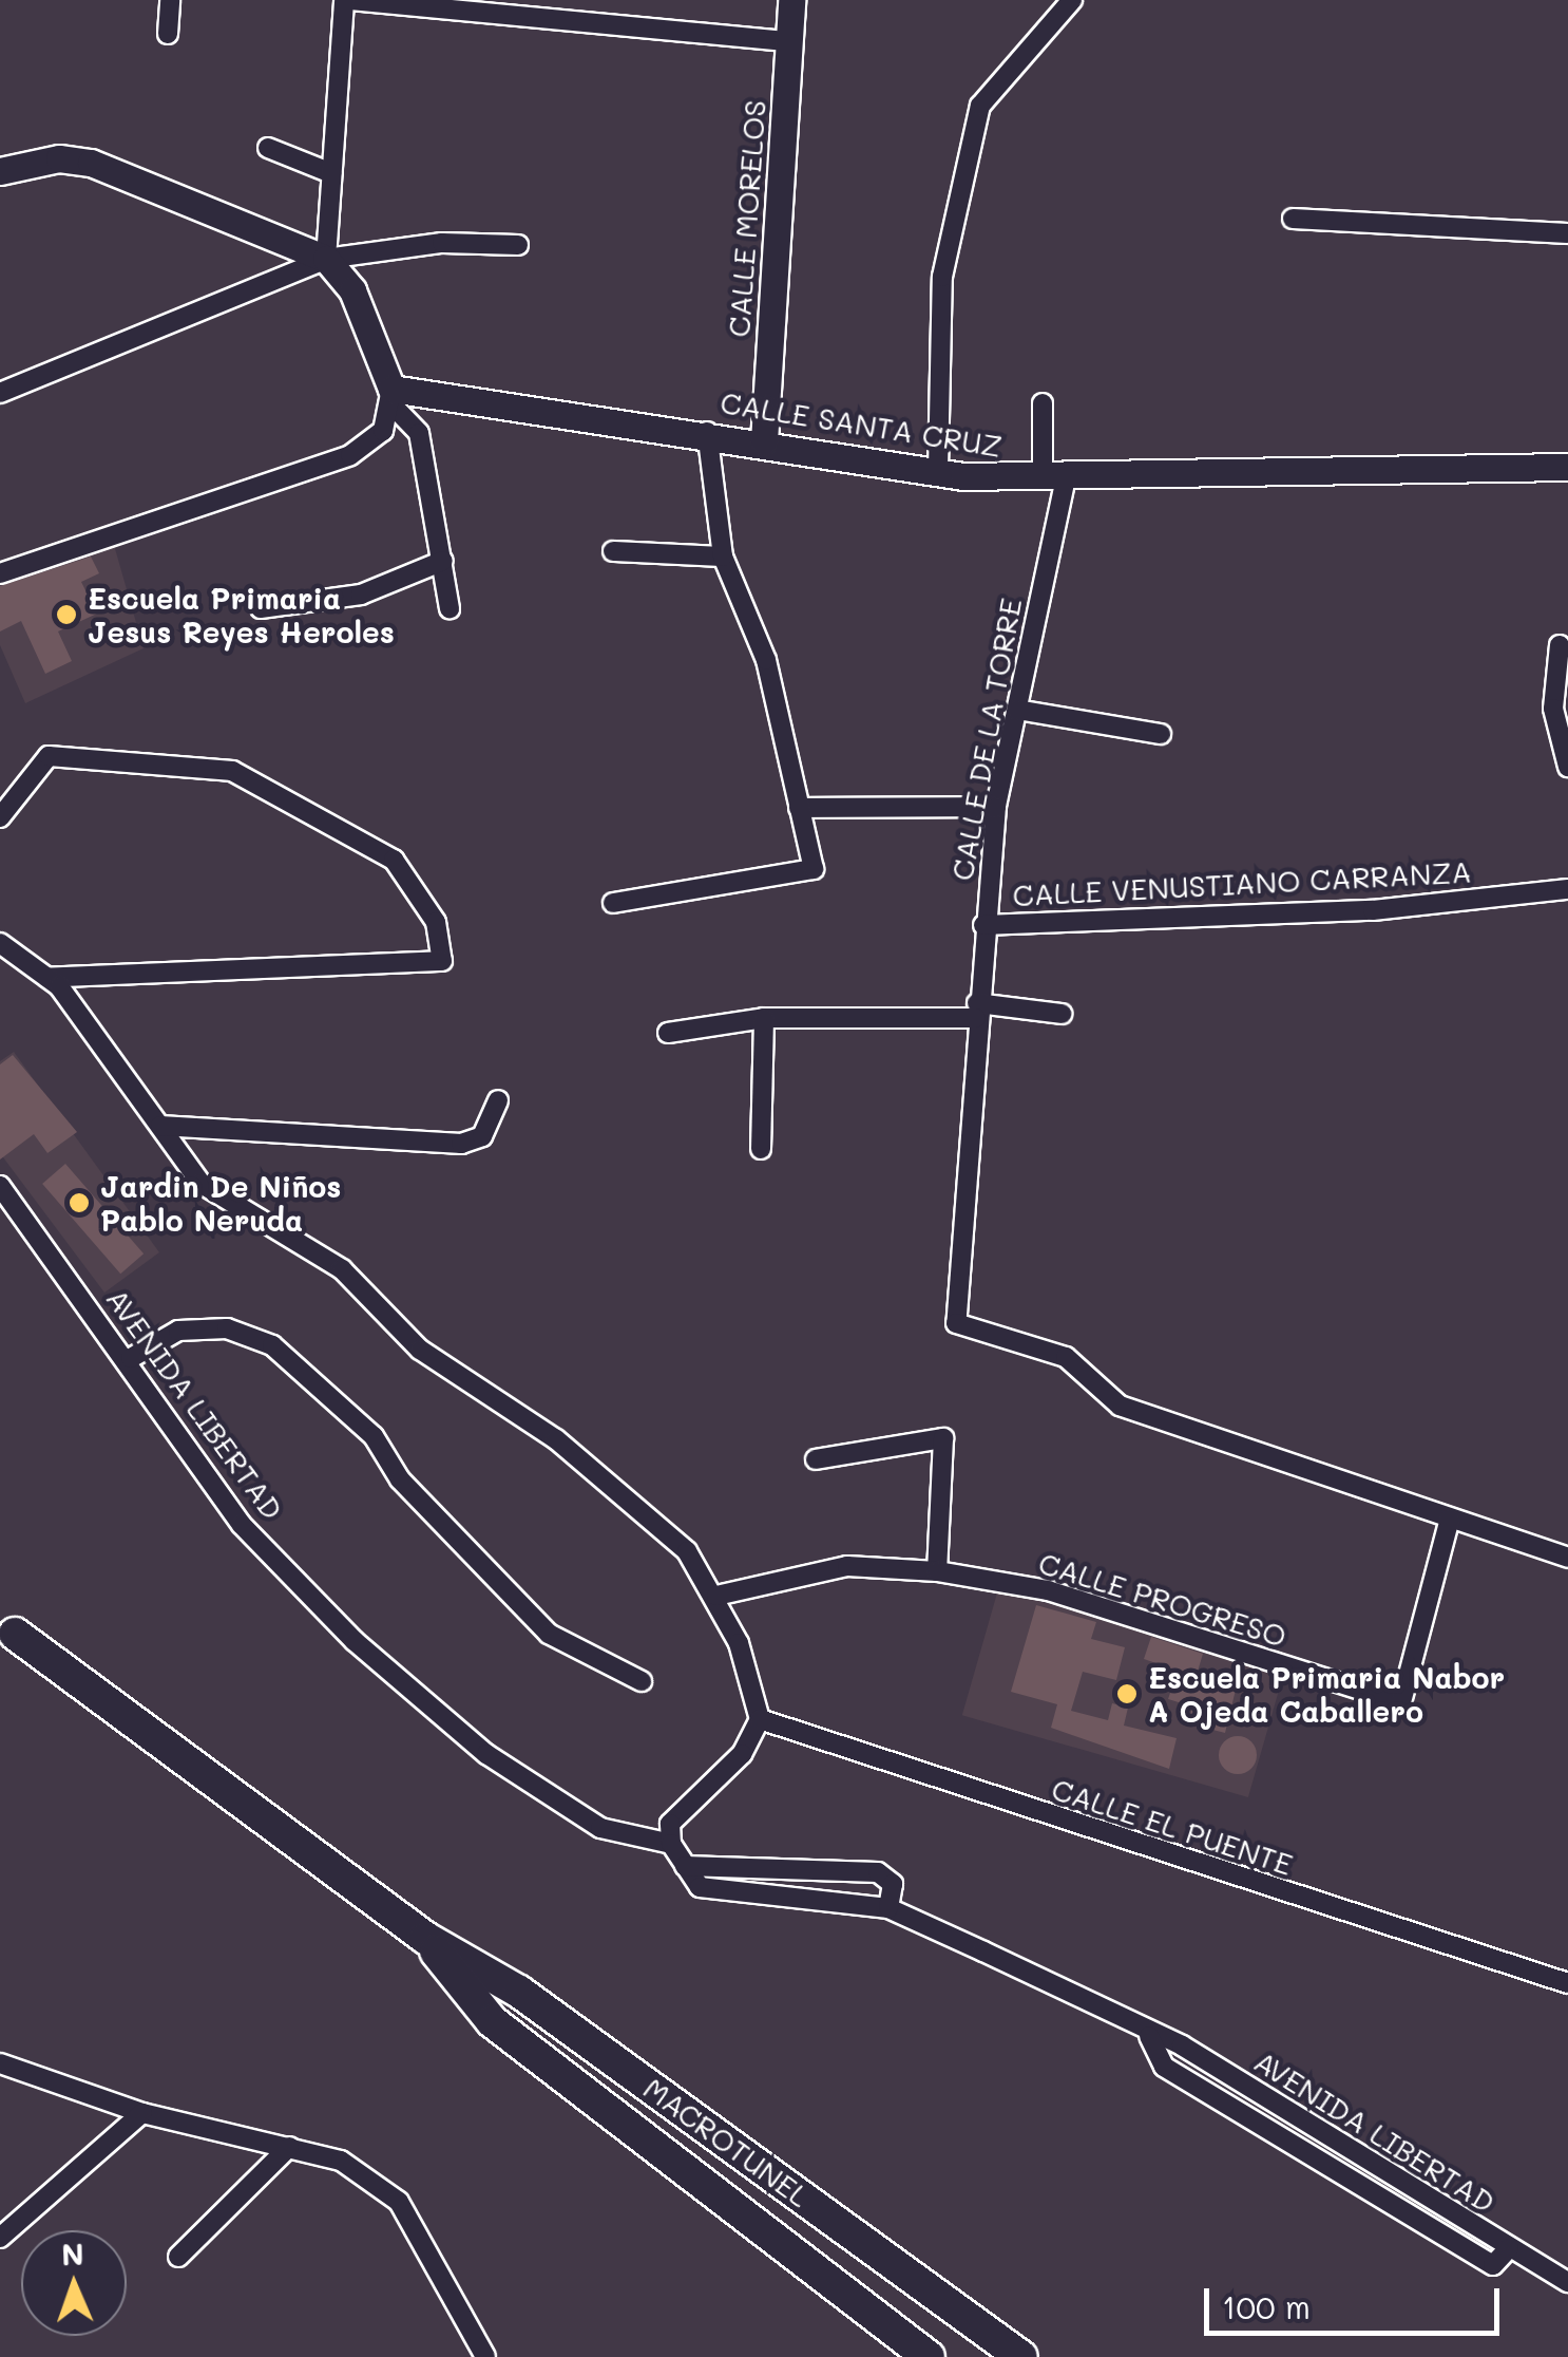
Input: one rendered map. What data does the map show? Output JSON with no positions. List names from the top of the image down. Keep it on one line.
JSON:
{"streets":{"highway":["MACROTUNEL"],"street":["CALLE MORELOS","CALLE SANTA CRUZ","CALLE DE LA TORRE","CALLE VENUSTIANO CARRANZA","AVENIDA LIBERTAD","CALLE PROGRESO","CALLE EL PUENTE"]},"crossings":[["CALLE MORELOS","CALLE SANTA CRUZ"],["CALLE SANTA CRUZ","CALLE DE LA TORRE"],["CALLE DE LA TORRE","CALLE VENUSTIANO CARRANZA"],["CALLE DE LA TORRE","CALLE PROGRESO"]],"places":["Escuela Primaria Jesus Reyes Heroles","Jardin De Niños Pablo Neruda","Escuela Primaria Nabor A Ojeda Caballero"],"scale_bar":"100 m","north":"top"}
